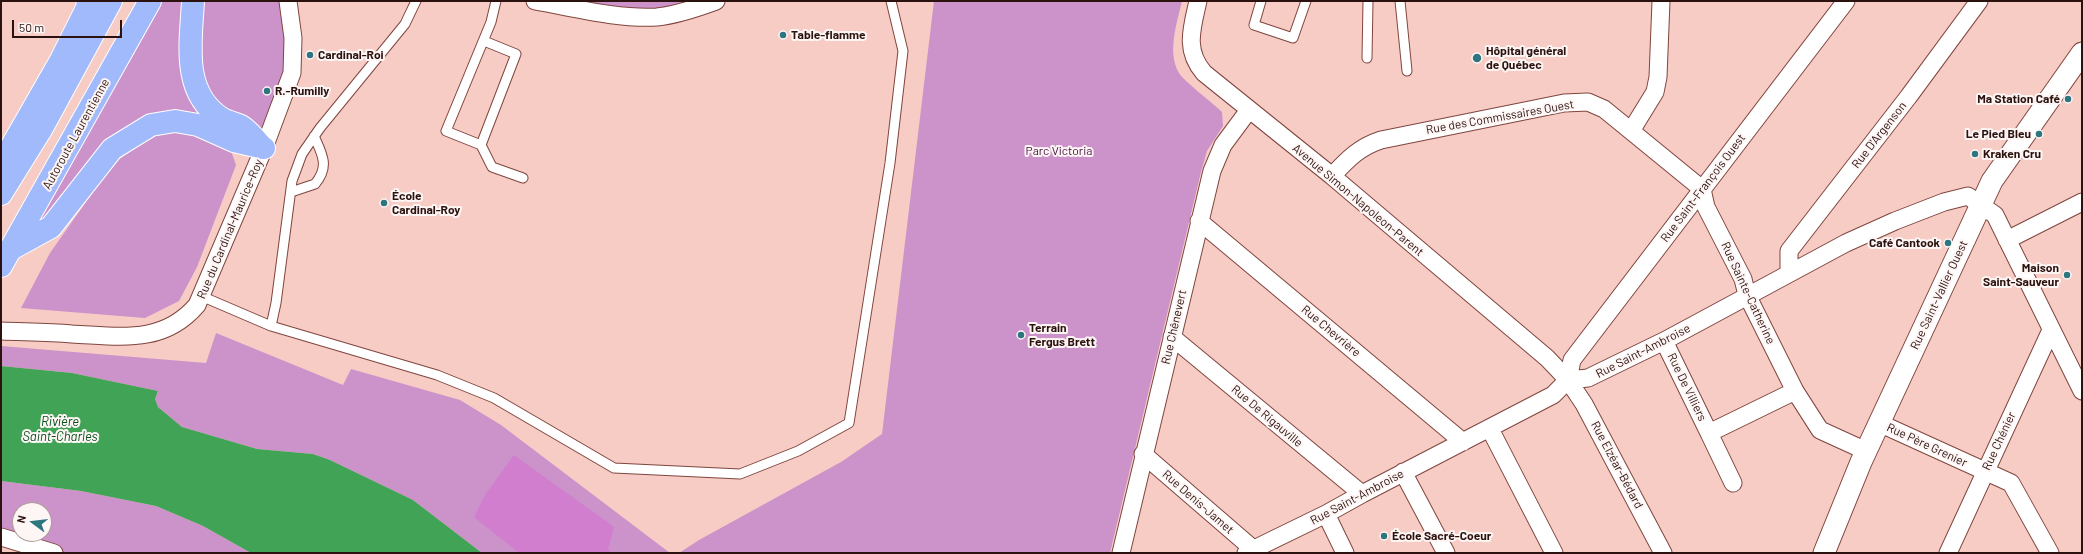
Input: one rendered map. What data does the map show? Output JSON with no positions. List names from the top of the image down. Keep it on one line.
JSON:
{"streets":{"highway":["Autoroute Laurentienne"],"street":["Rue des Commissaires Ouest","Rue D'Argenson","Rue Saint-François Ouest","Avenue Simon-Napoleon-Parent","Rue du Cardinal-Maurice-Roy","Rue Sainte-Catherine","Rue Saint-Vallier Ouest","Rue Chênevert","Rue Chevrière","Rue Saint-Ambroise","Rue De Villiers","Rue De Rigauville","Rue Chénier","Rue Père Grenier","Rue Elzéar-Bédard","Rue Denis-Jamet"]},"crossings":[["Rue des Commissaires Ouest","Avenue Simon-Napoleon-Parent"],["Rue D'Argenson","Rue Saint-Ambroise"],["Rue Saint-François Ouest","Avenue Simon-Napoleon-Parent"],["Rue Saint-François Ouest","Rue Sainte-Catherine"],["Rue Saint-François Ouest","Rue Saint-Ambroise"],["Rue Saint-François Ouest","Rue Elzéar-Bédard"],["Avenue Simon-Napoleon-Parent","Rue Chênevert"],["Avenue Simon-Napoleon-Parent","Rue Saint-Ambroise"],["Avenue Simon-Napoleon-Parent","Rue Elzéar-Bédard"],["Rue Sainte-Catherine","Rue Saint-Vallier Ouest"],["Rue Sainte-Catherine","Rue Saint-Ambroise"],["Rue Sainte-Catherine","Rue De Villiers"],["Rue Saint-Vallier Ouest","Rue Saint-Ambroise"],["Rue Saint-Vallier Ouest","Rue Père Grenier"],["Rue Chênevert","Rue Chevrière"],["Rue Chênevert","Rue De Rigauville"],["Rue Chênevert","Rue Denis-Jamet"],["Rue Chevrière","Rue Saint-Ambroise"],["Rue Saint-Ambroise","Rue De Villiers"],["Rue Saint-Ambroise","Rue De Rigauville"],["Rue Saint-Ambroise","Rue Chénier"],["Rue Saint-Ambroise","Rue Elzéar-Bédard"],["Rue Saint-Ambroise","Rue Denis-Jamet"],["Rue Chénier","Rue Père Grenier"]],"water":["Rivière Saint-Charles"],"parks":["Parc Victoria"],"places":["Table-flamme","Cardinal-Roi","Hôpital général de Québec","R.-Rumilly","Ma Station Café","Le Pied Bleu","Kraken Cru","École Cardinal-Roy","Café Cantook","Maison Saint-Sauveur","Terrain Fergus Brett","École Sacré-Coeur"],"scale_bar":"50 m","north":"left"}
